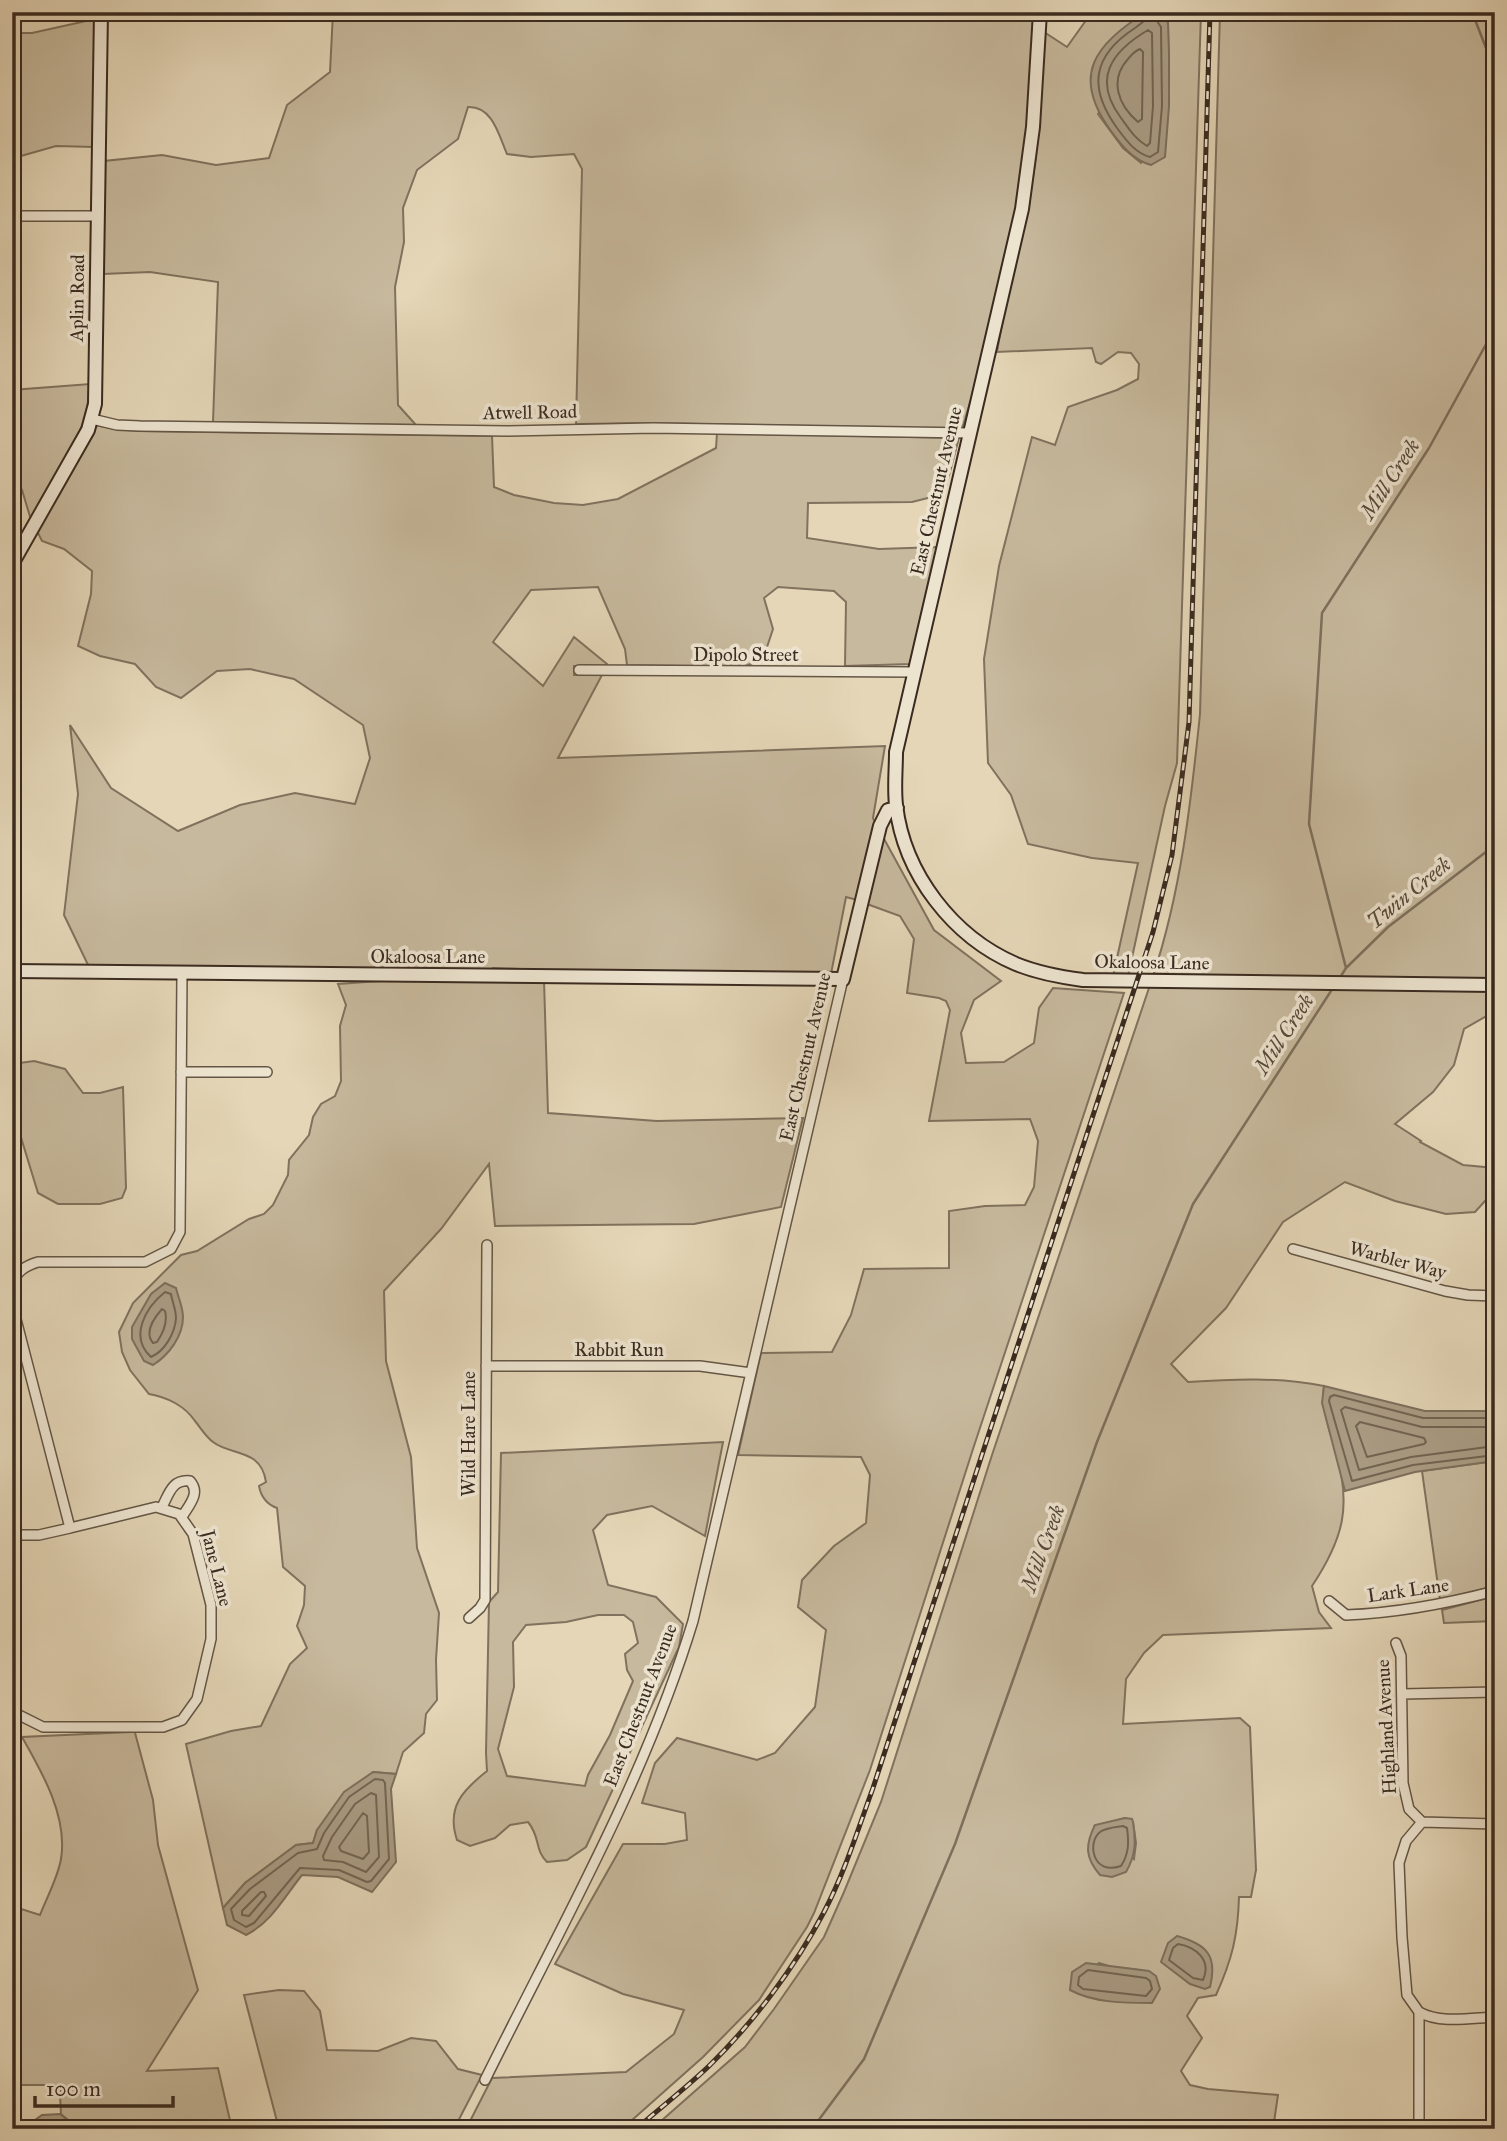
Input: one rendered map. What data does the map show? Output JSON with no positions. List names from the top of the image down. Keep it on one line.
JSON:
{"streets":{"street":["Aplin Road","Atwell Road","East Chestnut Avenue","Dipolo Street","Okaloosa Lane","Warbler Way","Rabbit Run","Wild Hare Lane","Jane Lane","Lark Lane","Highland Avenue"]},"crossings":[["Aplin Road","Atwell Road"],["Atwell Road","East Chestnut Avenue"],["East Chestnut Avenue","Dipolo Street"],["East Chestnut Avenue","Okaloosa Lane"],["East Chestnut Avenue","Rabbit Run"],["Rabbit Run","Wild Hare Lane"]],"water":["Mill Creek","Twin Creek"],"scale_bar":"100 m"}
